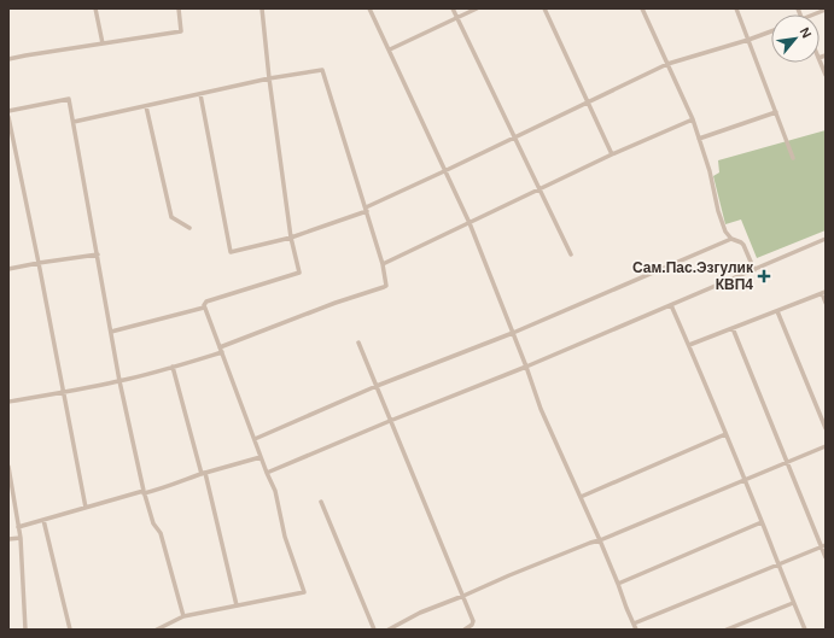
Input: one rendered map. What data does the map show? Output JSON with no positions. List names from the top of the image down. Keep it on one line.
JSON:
{"places":{"health":["Сам.Пас.Эзгулик КВП4"]},"north":"top right"}
